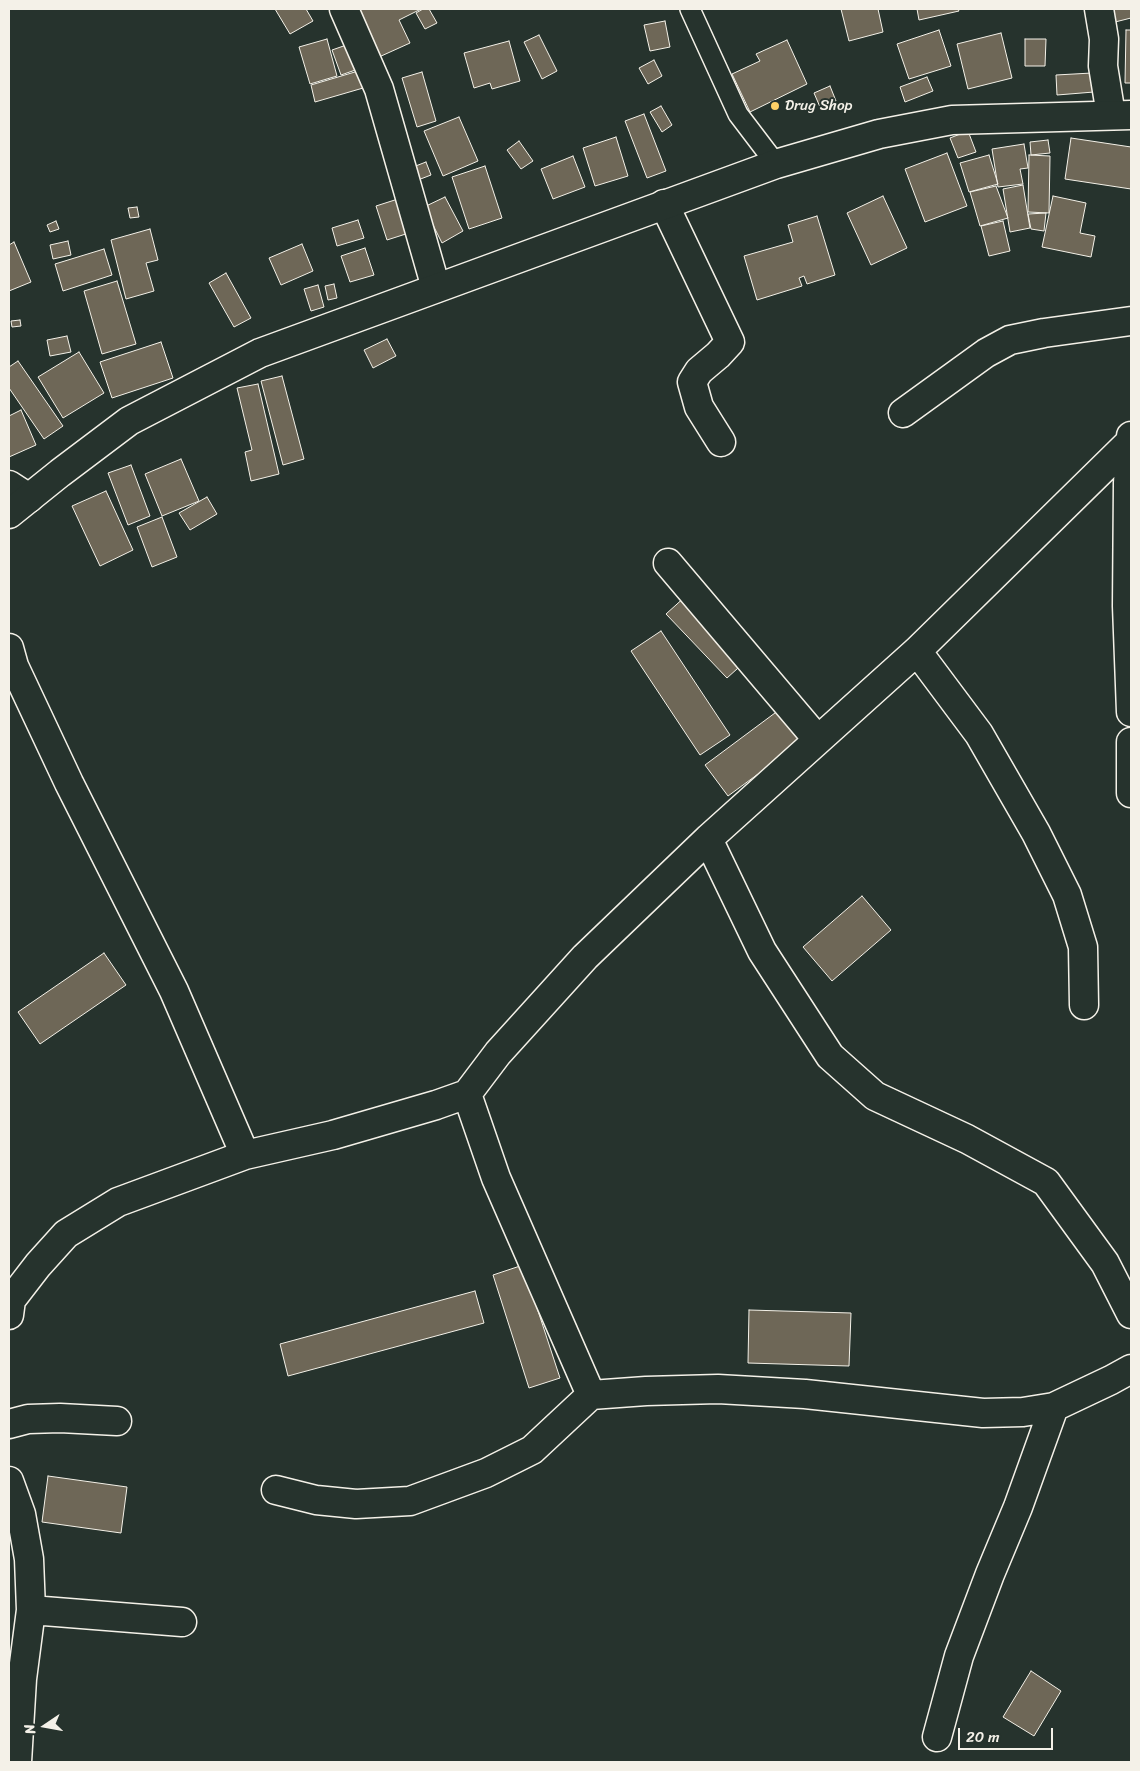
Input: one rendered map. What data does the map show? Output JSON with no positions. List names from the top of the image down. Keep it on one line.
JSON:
{"places":["Drug Shop"],"scale_bar":"20 m","north":"left"}
